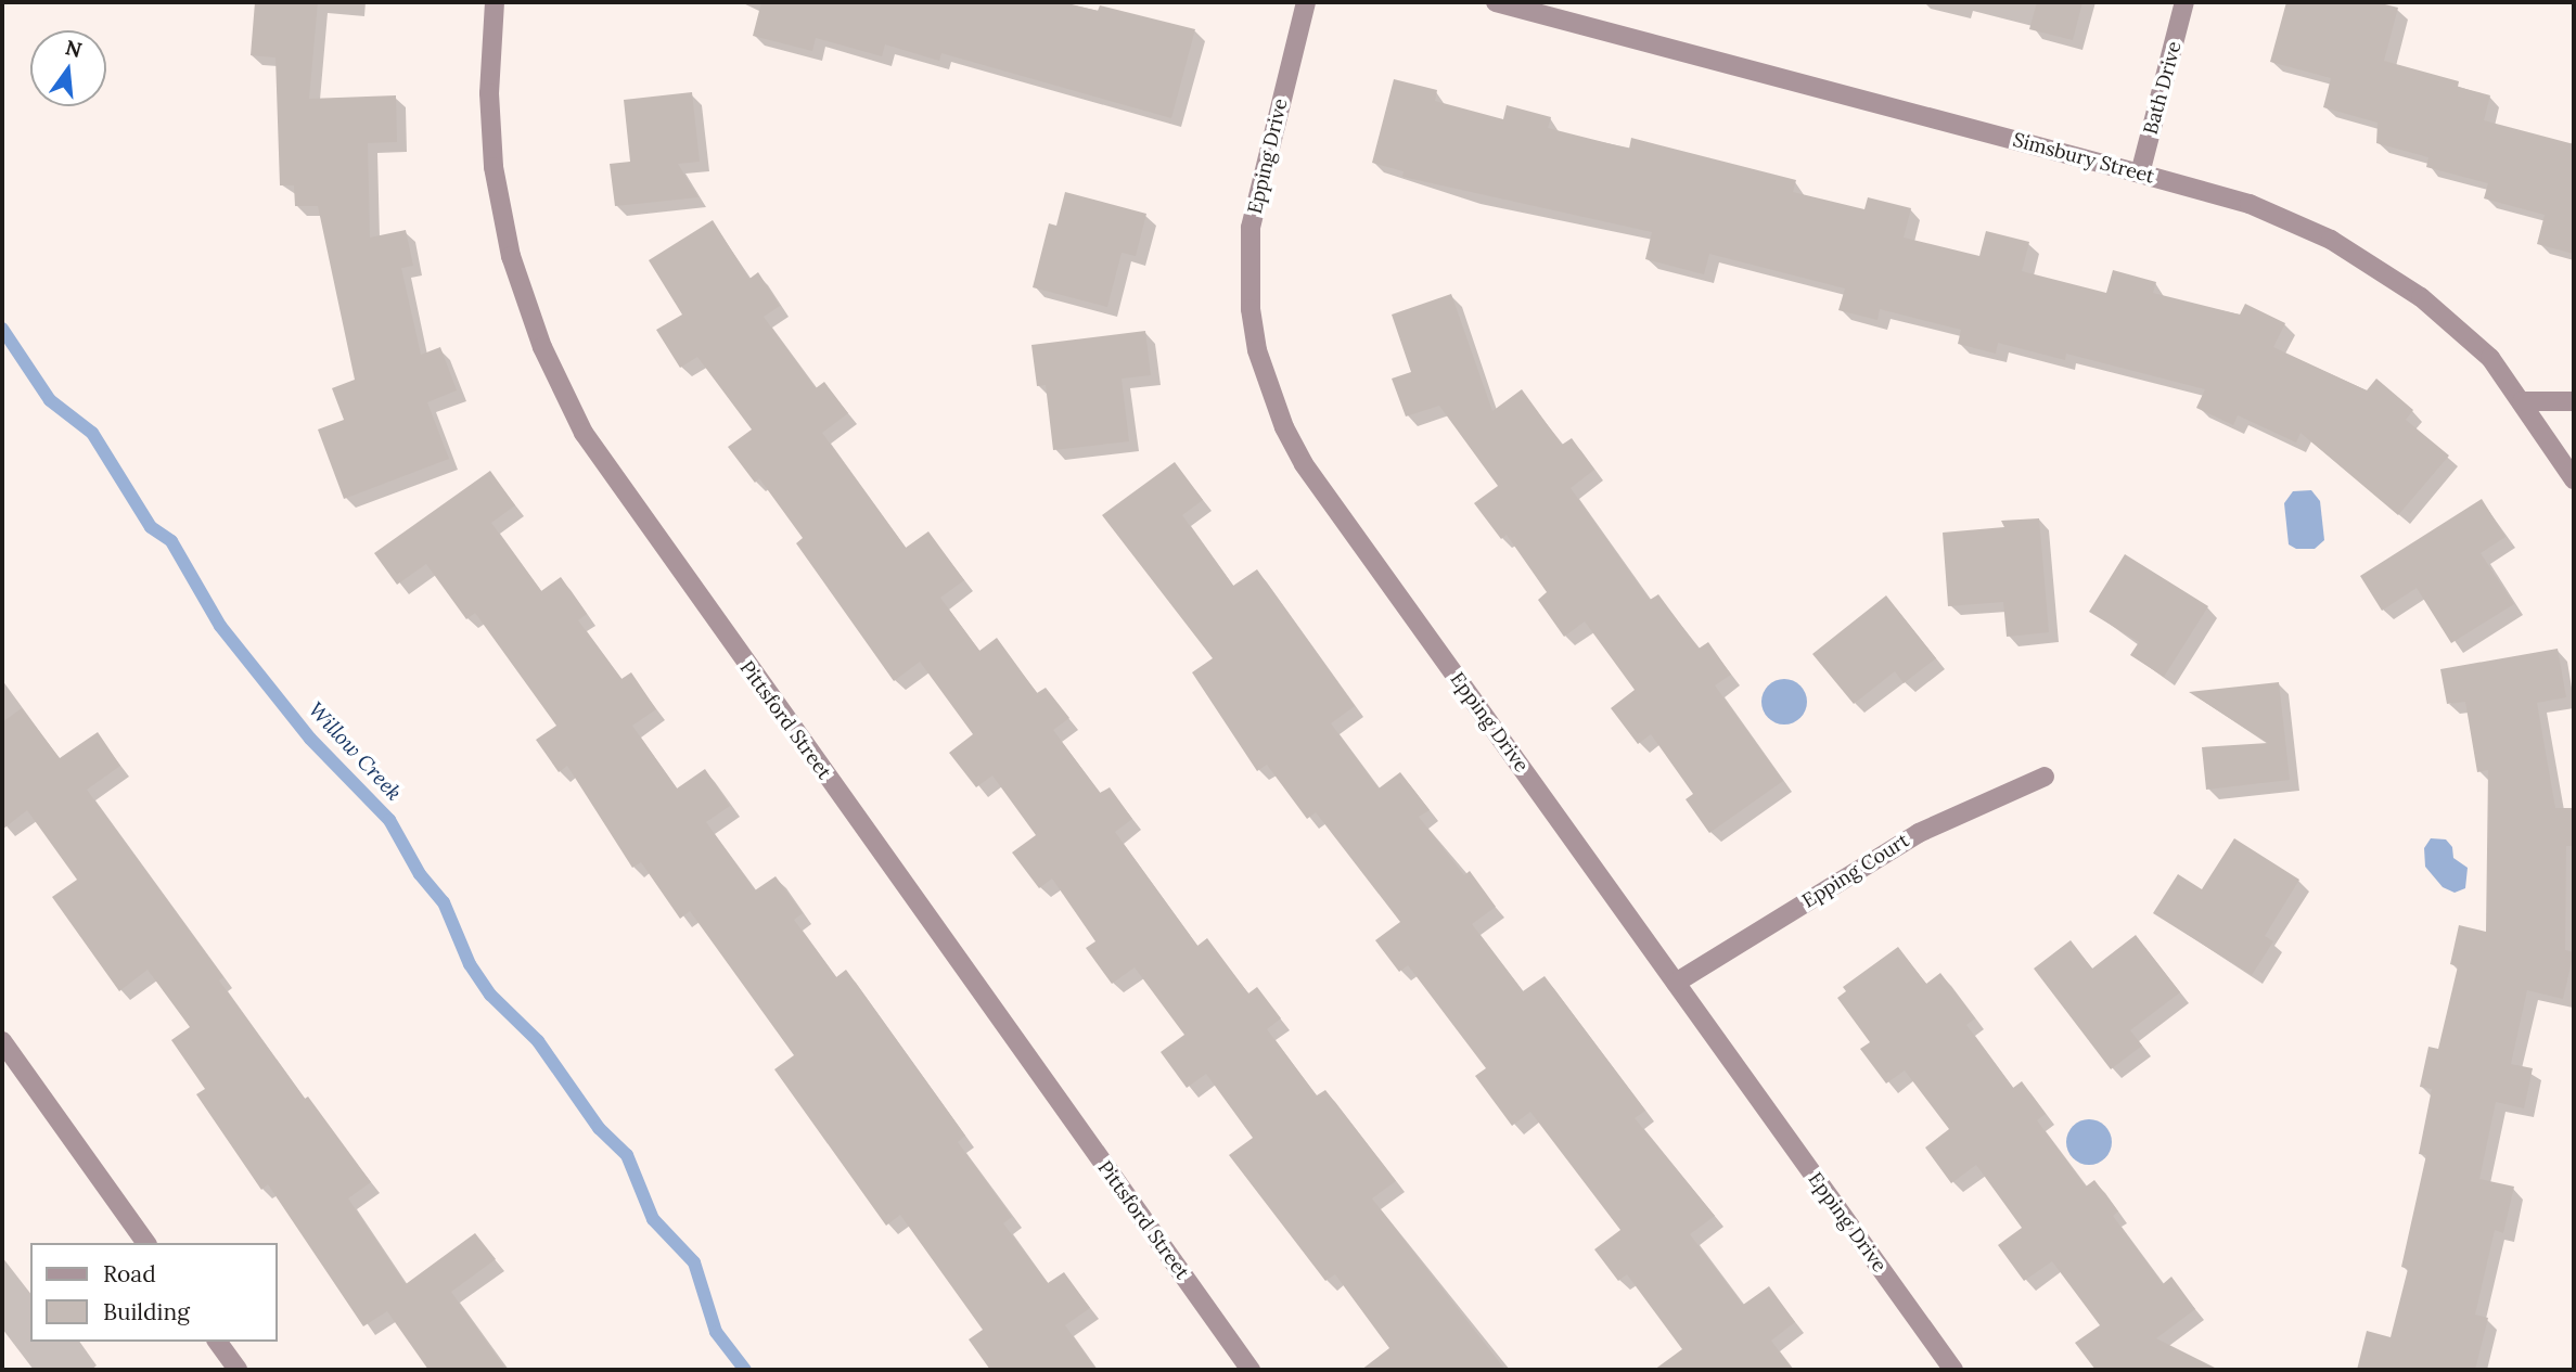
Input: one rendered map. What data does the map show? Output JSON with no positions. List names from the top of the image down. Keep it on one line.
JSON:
{"streets":{"street":["Bath Drive","Epping Drive","Simsbury Street","Pittsford Street","Epping Court"]},"crossings":[["Bath Drive","Simsbury Street"],["Epping Drive","Epping Court"]],"water":["Willow Creek"],"legend":["Road","Building"],"north":"top"}
